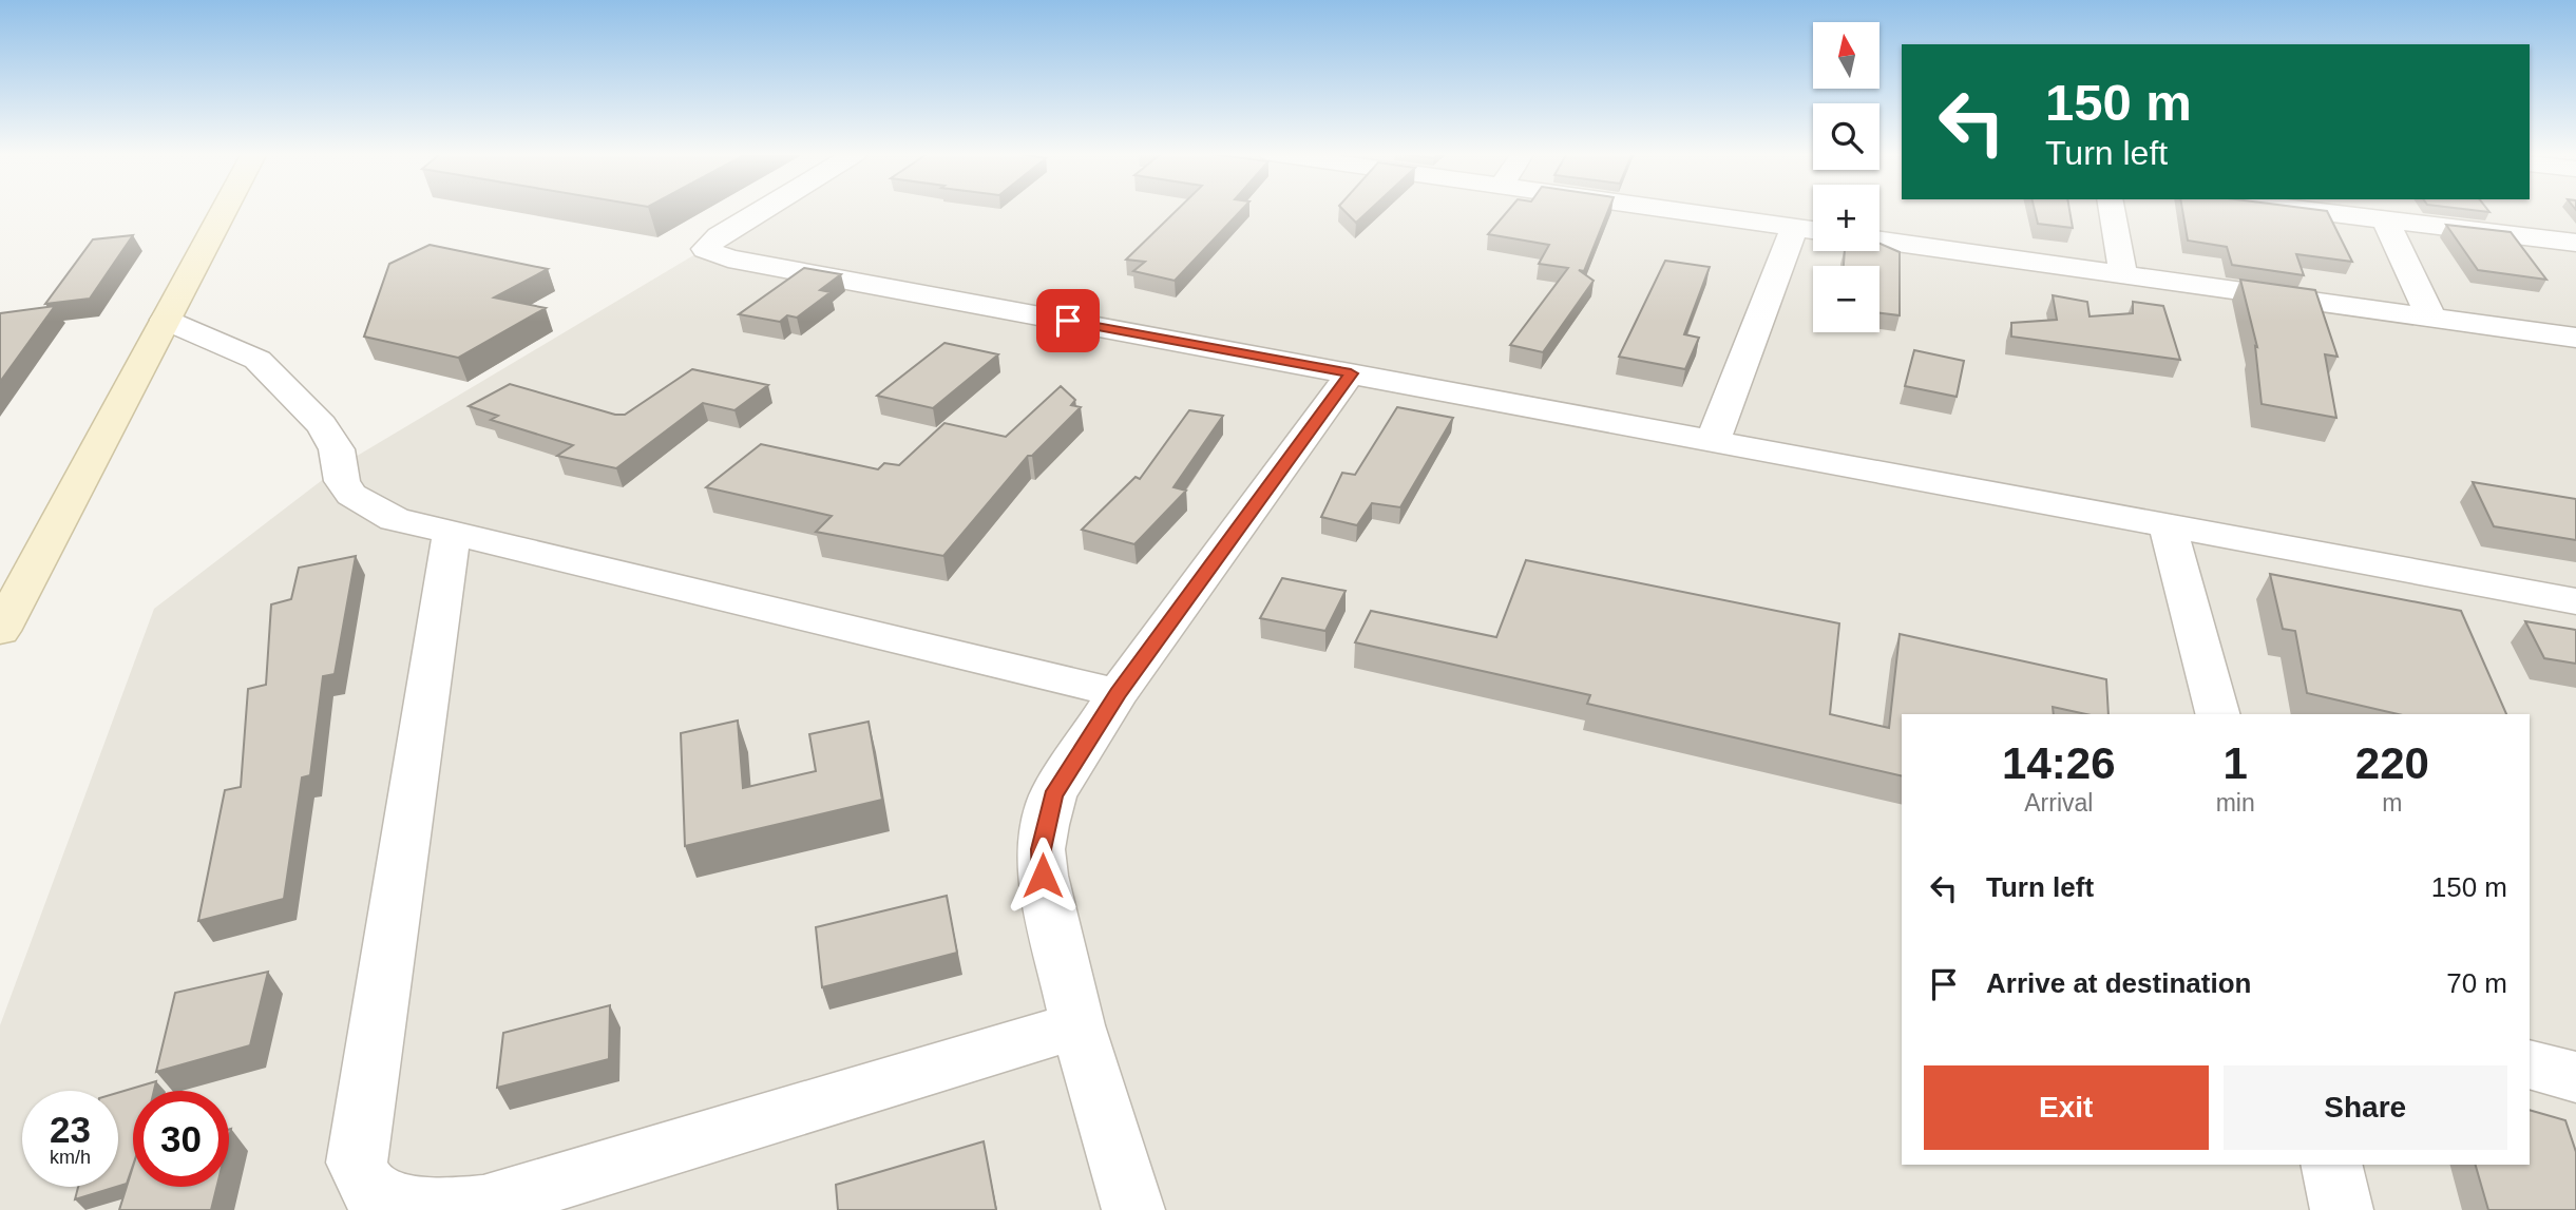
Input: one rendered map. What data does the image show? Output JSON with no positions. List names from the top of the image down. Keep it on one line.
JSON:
{"north":"top","page":{"map_buttons":["+","−"],"turn":["150 m","Turn left"],"eta":["14:26","Arrival","1","min","220","m"],"list":[{"name":"Turn left","value":"150 m"},{"name":"Arrive at destination","value":"70 m"}],"buttons":["Exit","Share"],"speed":"23 km/h","limit":"30"}}
